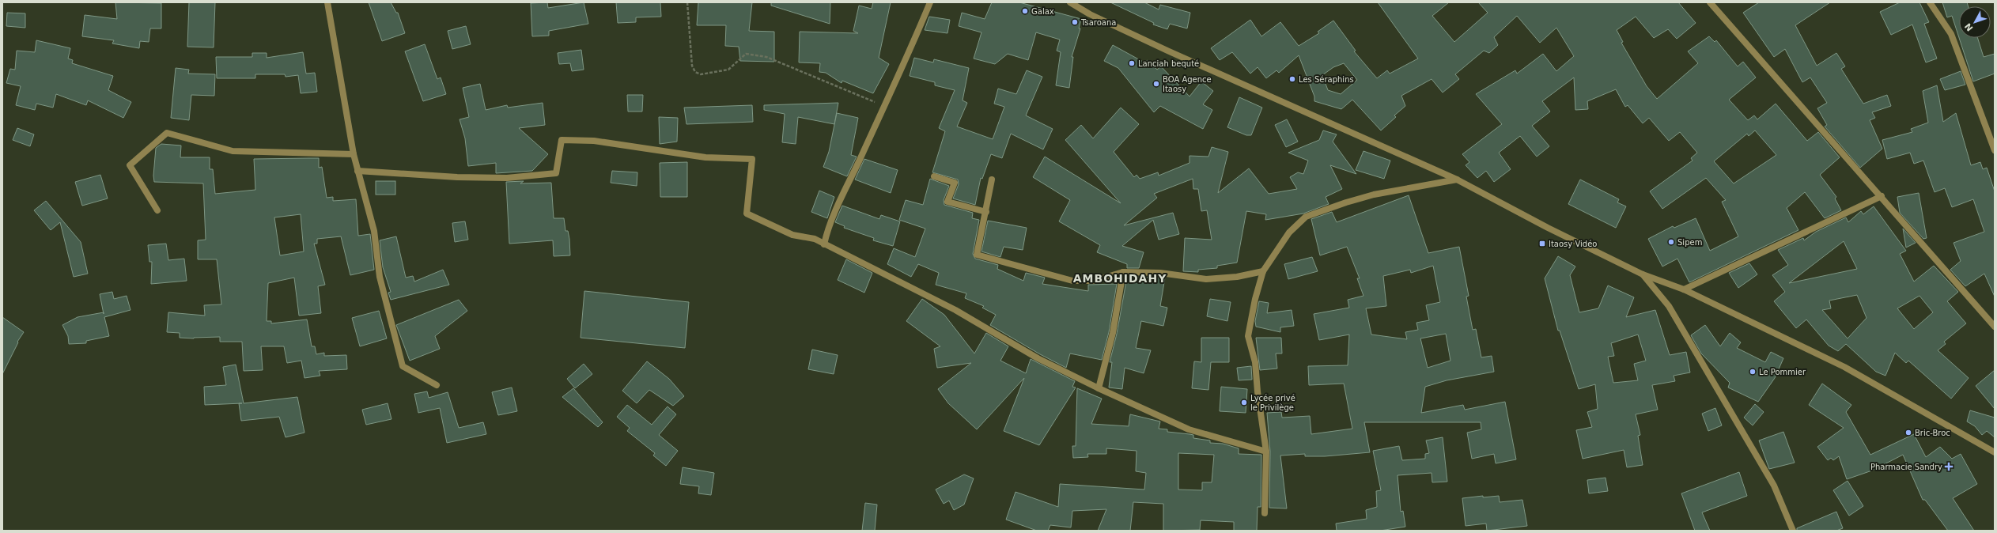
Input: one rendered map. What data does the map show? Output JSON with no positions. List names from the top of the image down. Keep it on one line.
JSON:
{"districts":["AMBOHIDAHY"],"places":{"other":["Galax","Tsaroana","Lanciah bequté","Les Séraphins","BOA Agence Itaosy","Sipem","Le Pommier","Lycée privé le Privilège","Bric-Broc"],"transit":["Itaosy Vidéo"],"health":["Pharmacie Sandry"]},"north":"bottom left"}
